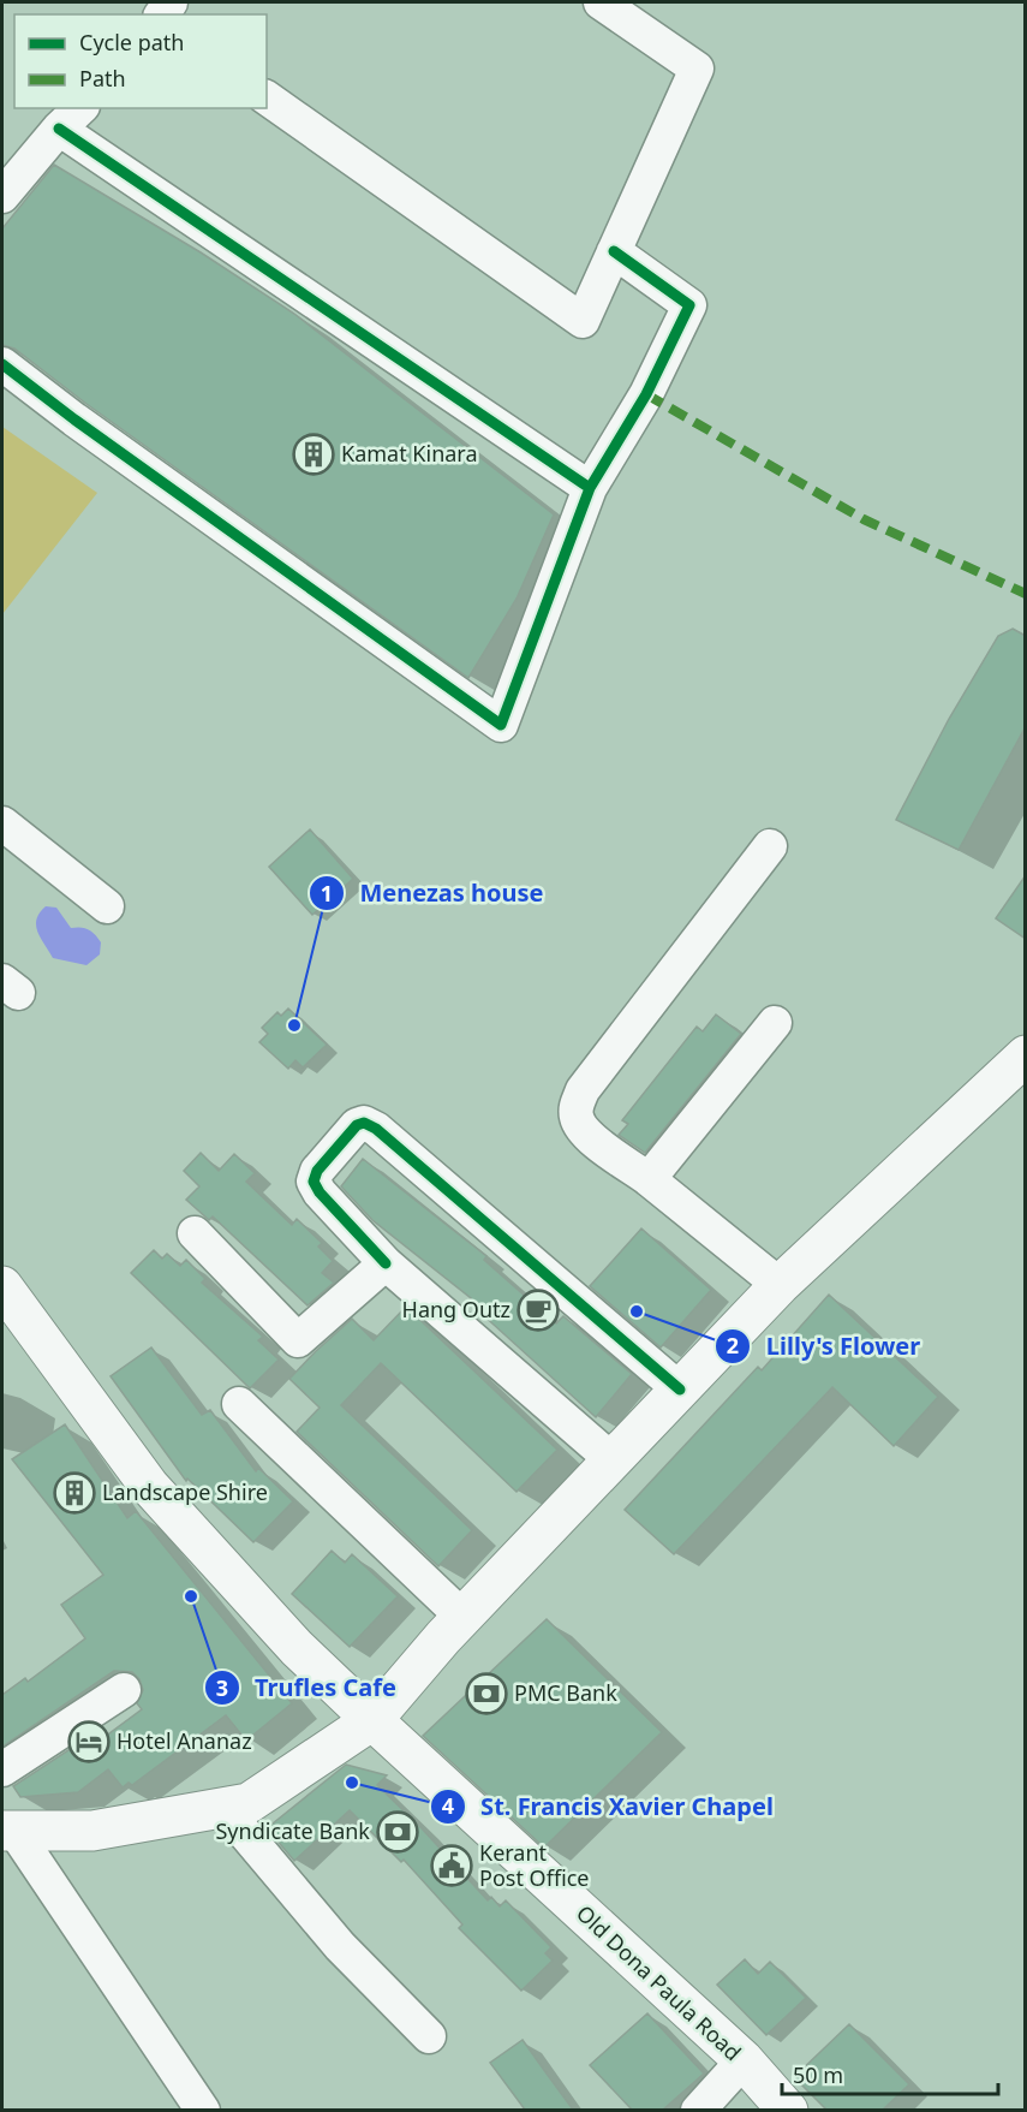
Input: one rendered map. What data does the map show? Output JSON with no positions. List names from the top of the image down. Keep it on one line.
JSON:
{"streets":{"main road":["Old Dona Paula Road"]},"places":{"building":["Kamat Kinara","Landscape Shire"],"other":["Menezas house","Lilly's Flower","Trufles Cafe","St. Francis Xavier Chapel"],"cafe":["Hang Outz"],"bank":["PMC Bank","Syndicate Bank"],"hotel":["Hotel Ananaz"],"public building":["Kerant Post Office"]},"legend":["Cycle path","Path"],"scale_bar":"50 m"}
